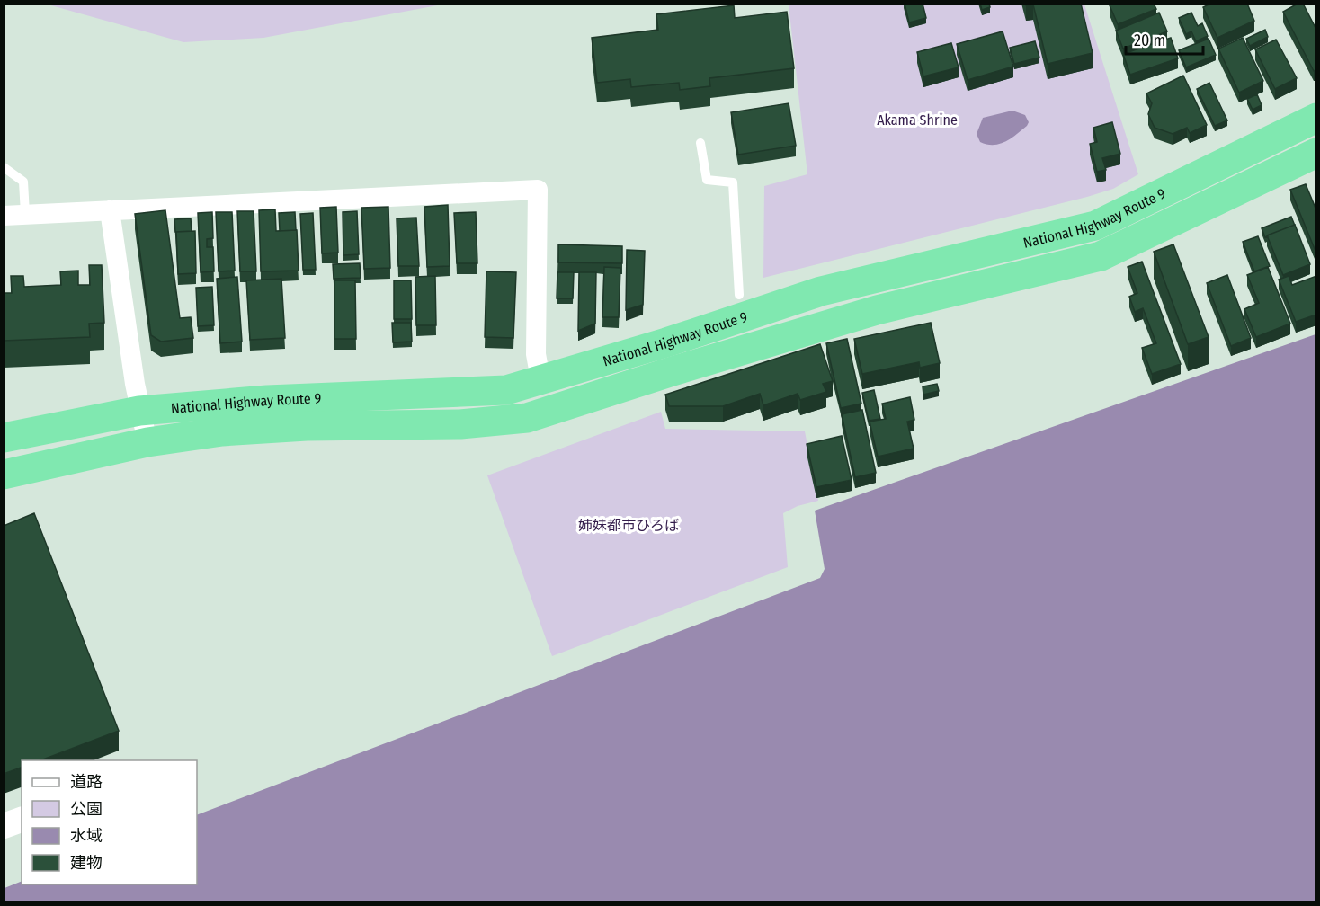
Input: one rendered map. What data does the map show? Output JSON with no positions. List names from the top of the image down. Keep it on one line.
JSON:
{"streets":{"highway":["National Highway Route 9"]},"parks":["Akama Shrine","姉妹都市ひろば"],"legend":["道路","公園","水域","建物"],"scale_bar":"20 m"}
